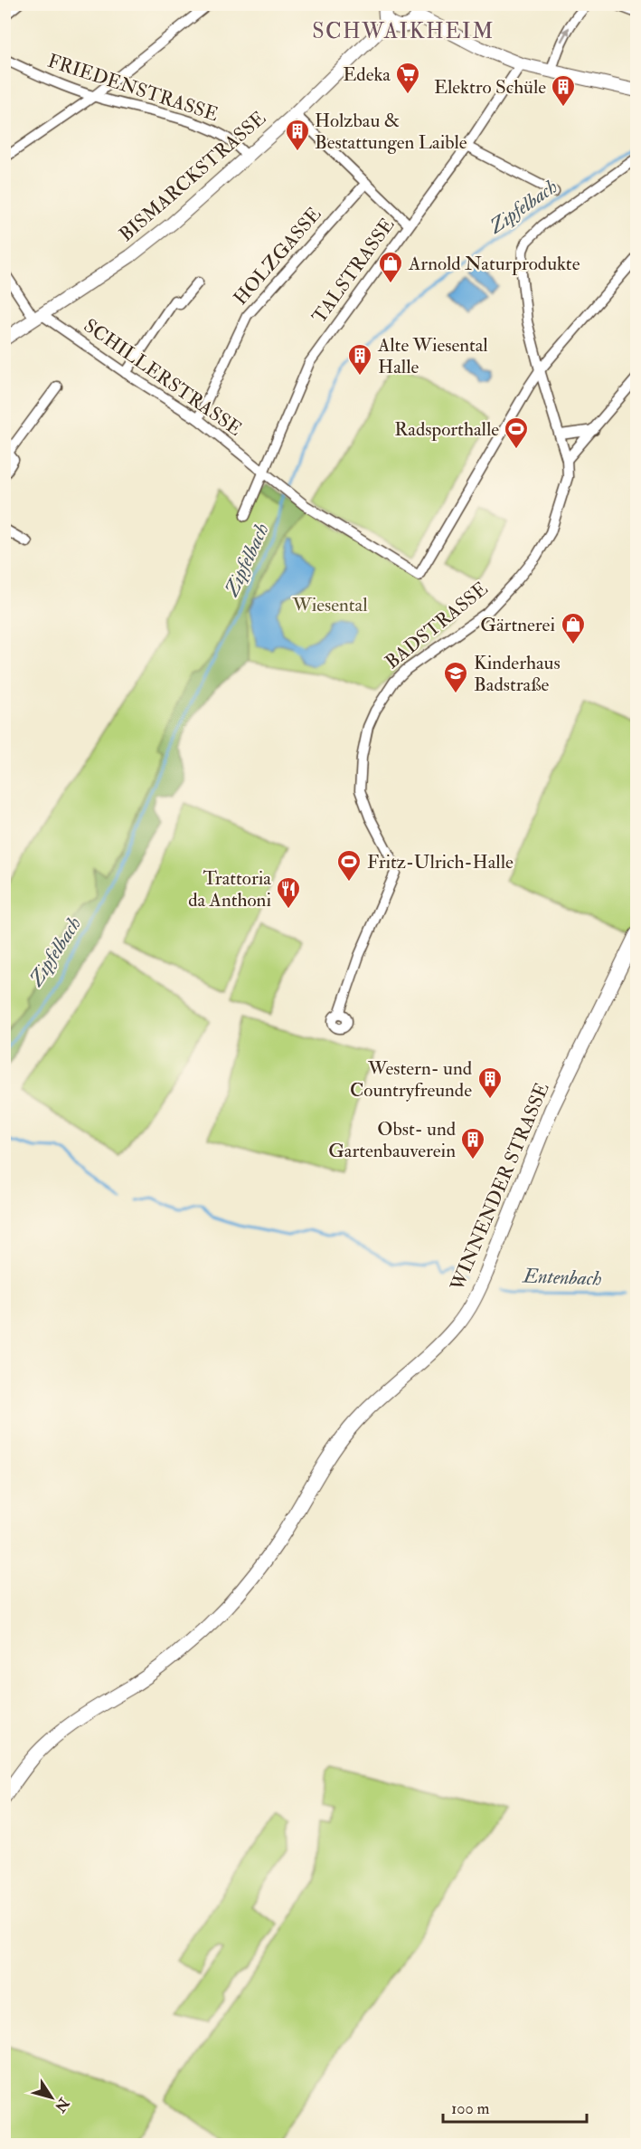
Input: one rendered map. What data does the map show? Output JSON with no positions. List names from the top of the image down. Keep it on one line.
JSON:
{"streets":{"main road":["WINNENDER STRASSE"],"street":["FRIEDENSTRASSE","BISMARCKSTRASSE","HOLZGASSE","TALSTRASSE","SCHILLERSTRASSE","BADSTRASSE"]},"crossings":[["FRIEDENSTRASSE","BISMARCKSTRASSE"],["BISMARCKSTRASSE","SCHILLERSTRASSE"],["HOLZGASSE","SCHILLERSTRASSE"],["TALSTRASSE","SCHILLERSTRASSE"],["SCHILLERSTRASSE","BADSTRASSE"]],"districts":["SCHWAIKHEIM"],"water":["Zipfelbach","Entenbach"],"parks":["Wiesental"],"places":{"supermarket":["Edeka"],"building":["Elektro Schüle","Holzbau & Bestattungen Laible","Alte Wiesental Halle","Western- und Countryfreunde","Obst- und Gartenbauverein"],"shop":["Arnold Naturprodukte","Gärtnerei"],"sports":["Radsporthalle","Fritz-Ulrich-Halle"],"school or university":["Kinderhaus Badstraße"],"restaurant":["Trattoria da Anthoni"]},"scale_bar":"100 m","north":"bottom right"}
